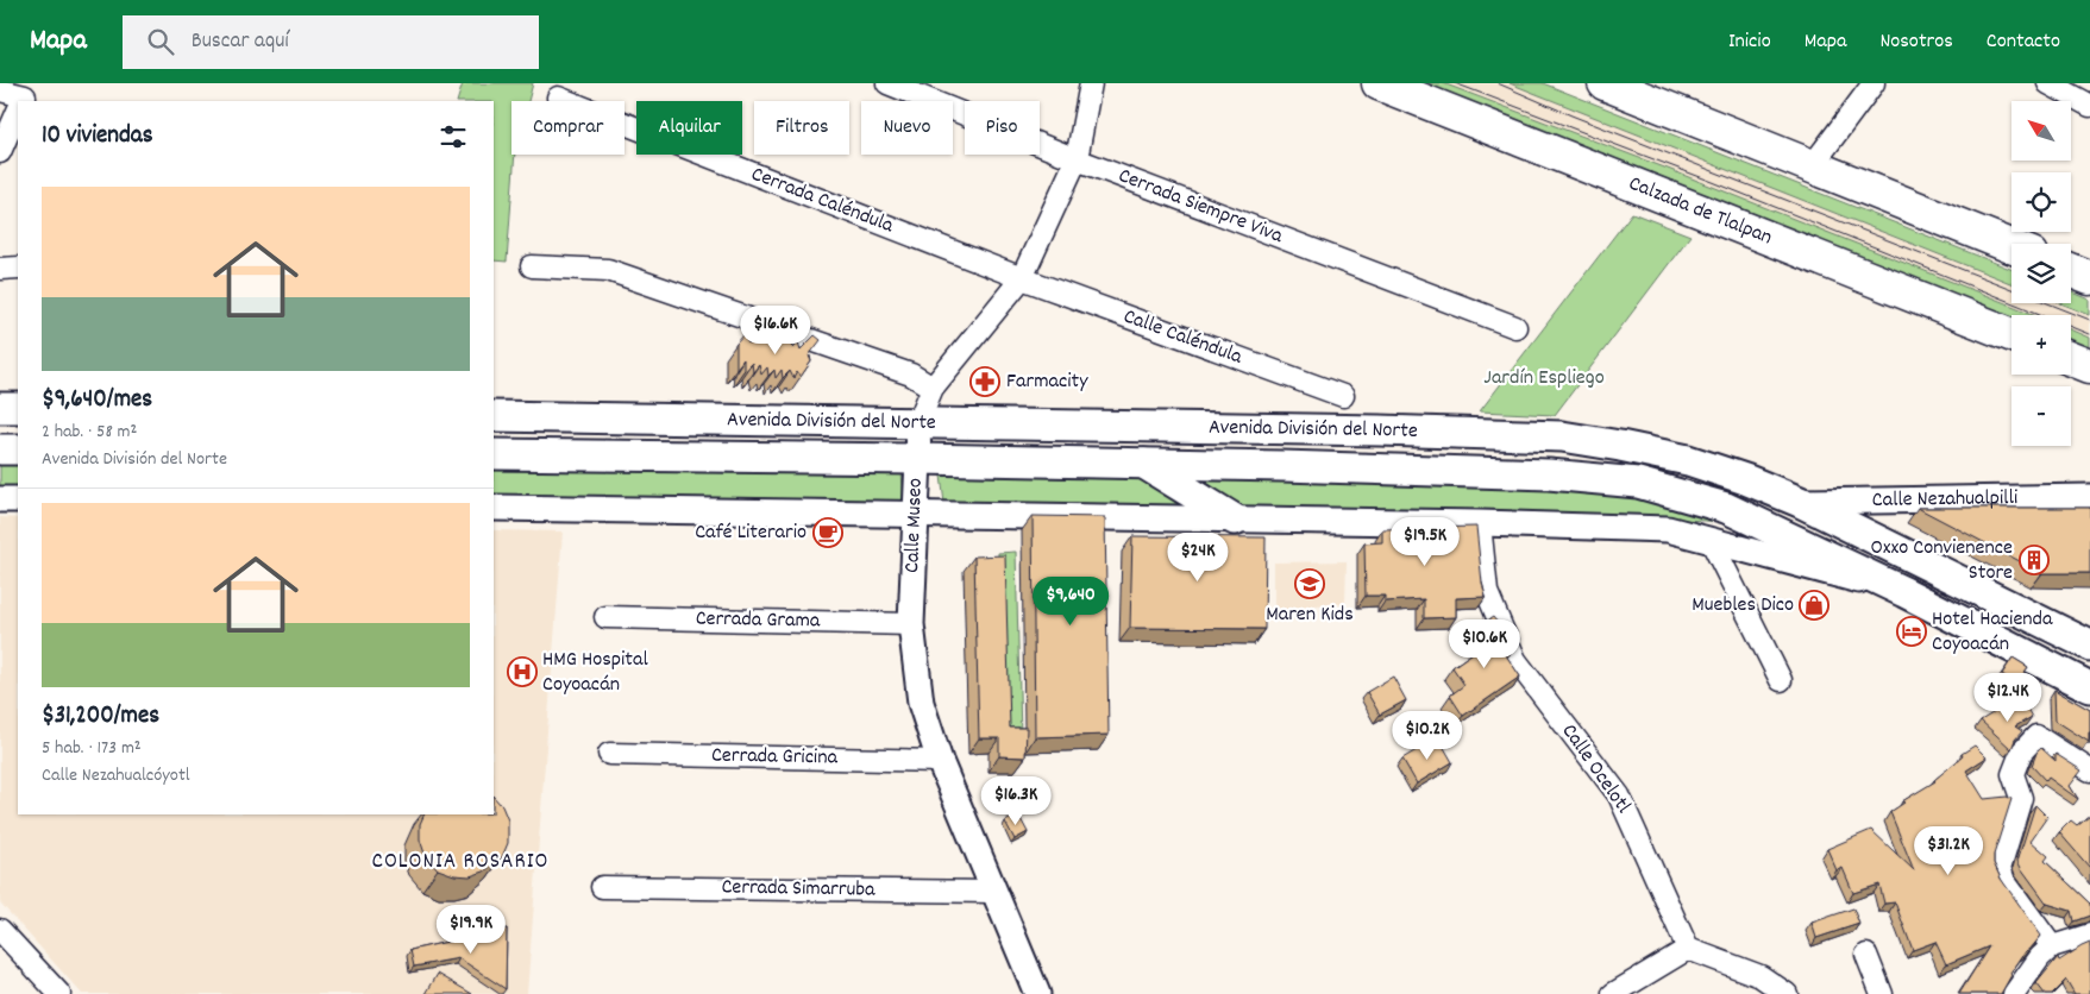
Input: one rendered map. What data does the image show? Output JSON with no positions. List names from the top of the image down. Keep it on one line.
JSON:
{"streets":{"highway":["Calzada de Tlalpan"],"main road":["Avenida División del Norte"],"street":["Cerrada Caléndula","Cerrada Siempre Viva","Calle Caléndula","Calle Nezahualpilli","Calle Museo","Cerrada Grama","Cerrada Gricina","Calle Ocelotl","Cerrada Simarruba"]},"crossings":[["Cerrada Caléndula","Calle Caléndula"],["Cerrada Caléndula","Calle Museo"],["Cerrada Siempre Viva","Calle Museo"],["Calle Caléndula","Calle Museo"],["Avenida División del Norte","Calle Nezahualpilli"],["Avenida División del Norte","Calle Museo"],["Avenida División del Norte","Calle Ocelotl"],["Calle Museo","Cerrada Grama"],["Calle Museo","Cerrada Gricina"],["Calle Museo","Cerrada Simarruba"]],"districts":["COLONIA ROSARIO"],"parks":["Jardín Espliego"],"places":{"pharmacy":["Farmacity"],"cafe":["Café Literario"],"building":["Oxxo Convienence Store"],"school or university":["Maren Kids"],"shop":["Muebles Dico"],"hotel":["Hotel Hacienda Coyoacán"],"hospital":["HMG Hospital Coyoacán"]},"north":"top left","page":{"header":"Mapa","search":"Buscar aquí","nav":["Inicio","Mapa","Nosotros","Contacto"],"map_buttons":["+","−"],"chip":["Comprar","Alquilar","Filtros","Nuevo","Piso"],"heading":"10 viviendas","list":[{"name":"$9,640/mes","note":"2 hab. · 58 m² · Avenida División del Norte"},{"name":"$31,200/mes","note":"5 hab. · 173 m² · Calle Nezahualcóyotl"}],"price":["$16.6K","$19.5K","$24K","$9,640","$10.6K","$12.4K","$10.2K","$16.3K","$31.2K","$19.9K"]}}
